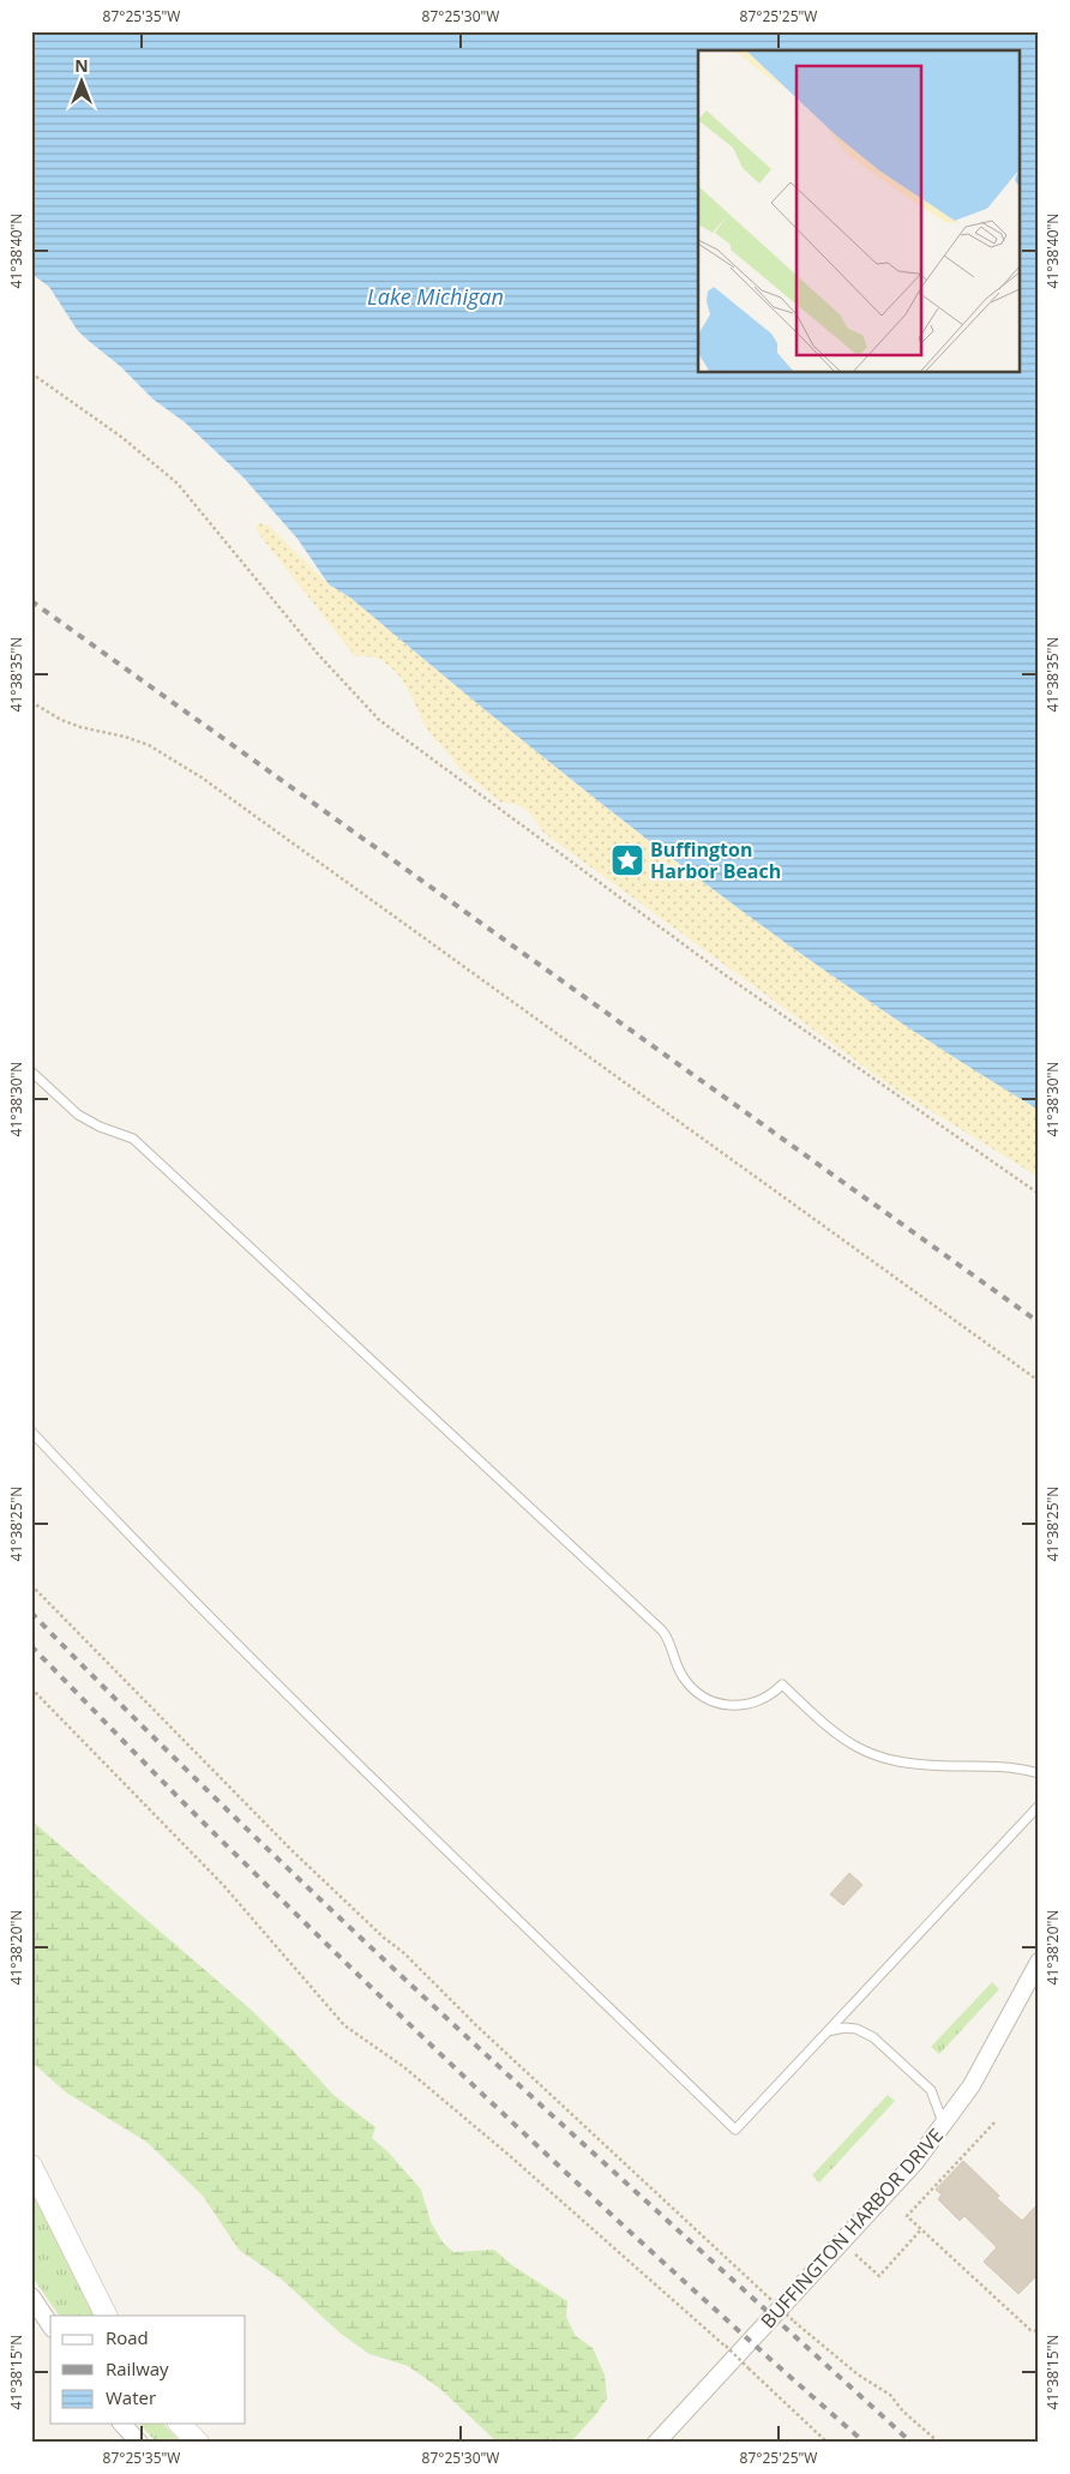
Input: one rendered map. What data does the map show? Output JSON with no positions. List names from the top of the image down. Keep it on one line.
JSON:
{"streets":{"street":["BUFFINGTON HARBOR DRIVE"]},"water":["Lake Michigan"],"places":{"place":["Buffington Harbor Beach"]},"legend":["Road","Railway","Water"],"north":"top","coordinates":["87°25'35\"W","87°25'30\"W","87°25'25\"W","41°38'40\"N","41°38'35\"N","41°38'30\"N","41°38'25\"N","41°38'20\"N","41°38'15\"N"]}
